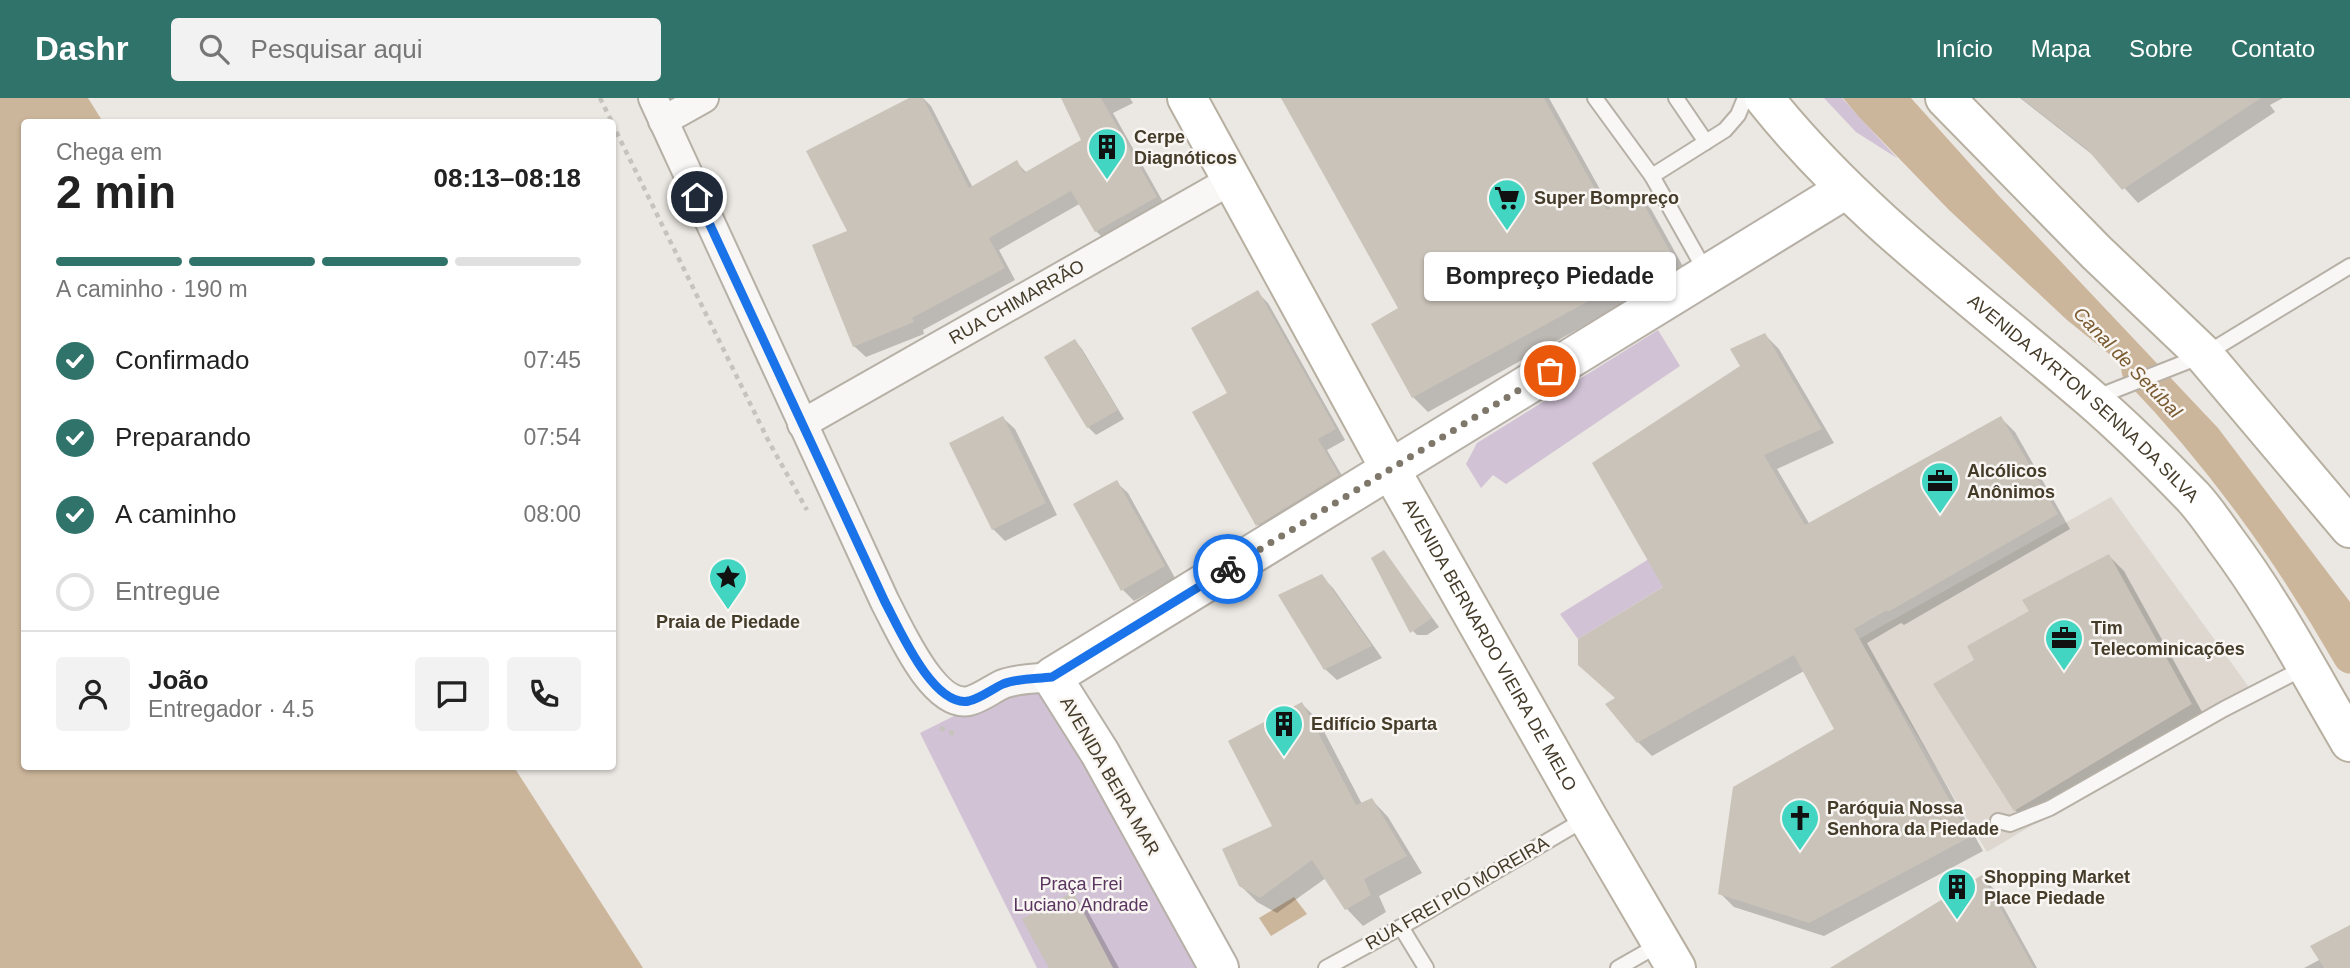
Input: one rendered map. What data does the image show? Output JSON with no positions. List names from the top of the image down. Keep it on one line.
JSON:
{"streets":{"main road":["AVENIDA AYRTON SENNA DA SILVA","AVENIDA BERNARDO VIEIRA DE MELO","AVENIDA BEIRA MAR"],"street":["RUA CHIMARRÃO"],"lane":["RUA FREI PIO MOREIRA"]},"crossings":[["RUA CHIMARRÃO","AVENIDA BERNARDO VIEIRA DE MELO"],["RUA CHIMARRÃO","AVENIDA BEIRA MAR"],["AVENIDA BERNARDO VIEIRA DE MELO","RUA FREI PIO MOREIRA"]],"water":["Canal de Setúbal"],"parks":["Praça Frei Luciano Andrade"],"places":{"building":["Cerpe Diagnóticos","Edifício Sparta","Shopping Market Place Piedade"],"supermarket":["Super Bompreço"],"other":["Bompreço Piedade"],"office":["Alcólicos Anônimos","Tim Telecominicações"],"place":["Praia de Piedade"],"church":["Paróquia Nossa Senhora da Piedade"]},"page":{"header":"Dashr","search":"Pesquisar aqui","nav":["Início","Mapa","Sobre","Contato"],"heading":["2 min","Chega em","08:13–08:18"],"panel":["João","Entregador · 4.5"],"bar":"A caminho · 190 m","bubble":"Bompreço Piedade","list":[["Confirmado","07:45"],["Preparando","07:54"],["A caminho","08:00"],"Entregue"]}}
